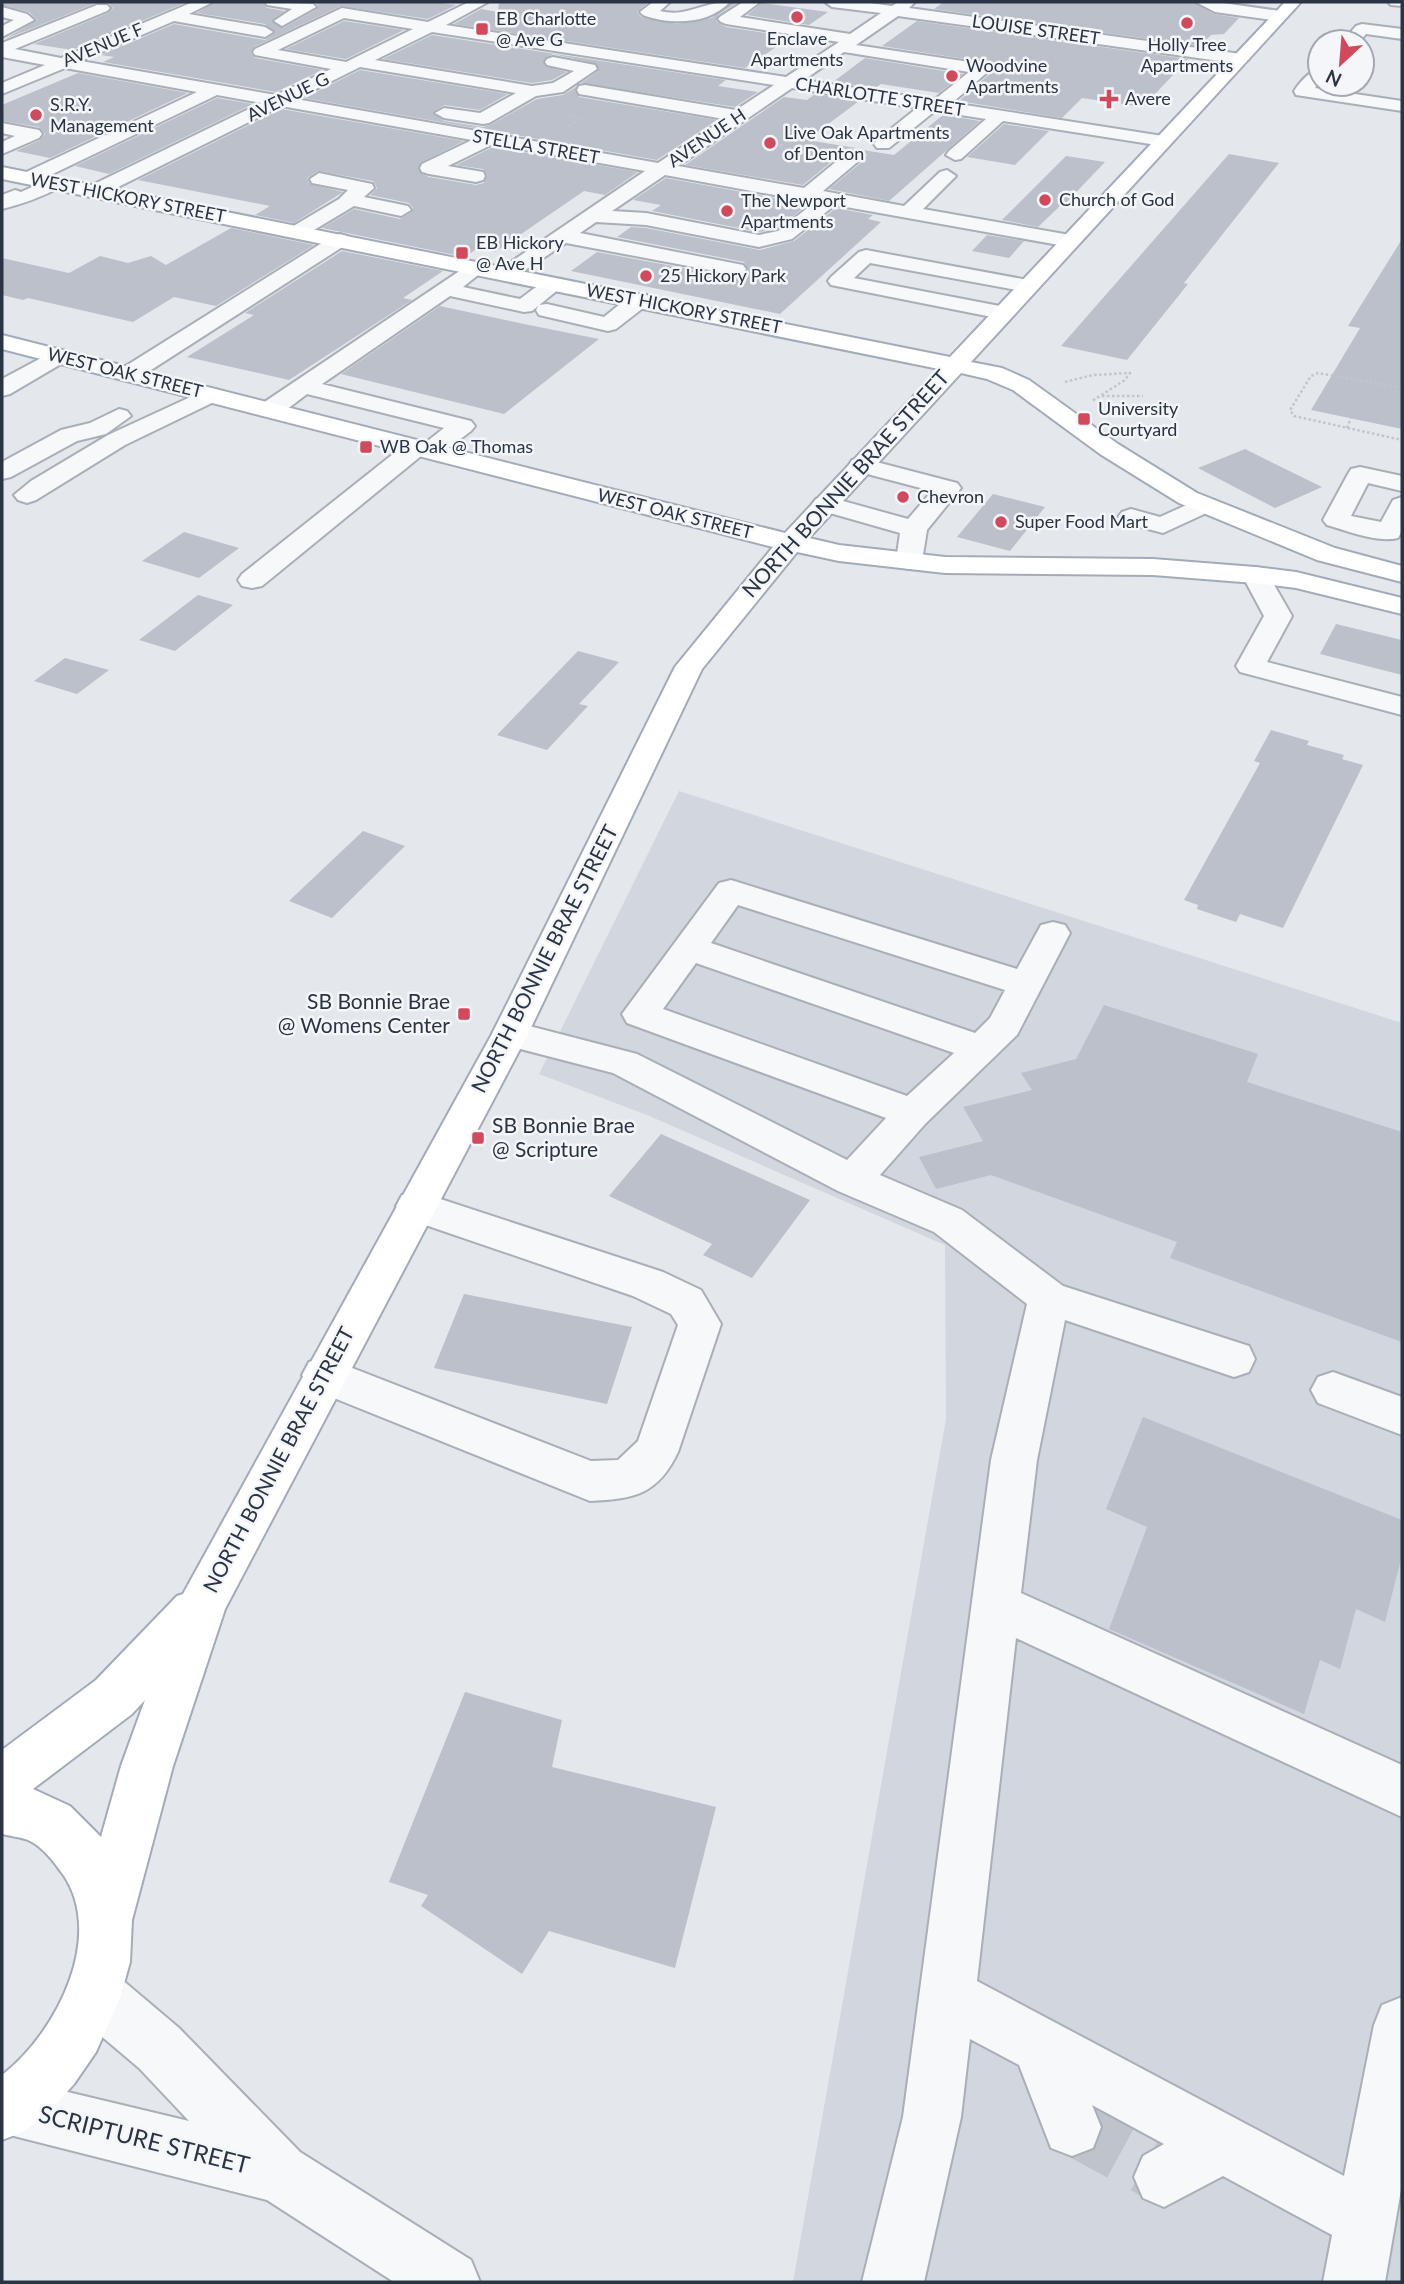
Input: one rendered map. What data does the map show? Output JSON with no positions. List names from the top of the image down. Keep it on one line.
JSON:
{"streets":{"main road":["WEST HICKORY STREET","WEST OAK STREET","NORTH BONNIE BRAE STREET"],"street":["LOUISE STREET","AVENUE F","AVENUE G","CHARLOTTE STREET","AVENUE H","STELLA STREET","SCRIPTURE STREET"]},"crossings":[["LOUISE STREET","AVENUE H"],["LOUISE STREET","NORTH BONNIE BRAE STREET"],["AVENUE F","STELLA STREET"],["AVENUE G","CHARLOTTE STREET"],["AVENUE G","STELLA STREET"],["AVENUE G","WEST HICKORY STREET"],["CHARLOTTE STREET","AVENUE H"],["CHARLOTTE STREET","NORTH BONNIE BRAE STREET"],["AVENUE H","STELLA STREET"],["AVENUE H","WEST HICKORY STREET"],["STELLA STREET","NORTH BONNIE BRAE STREET"],["WEST HICKORY STREET","NORTH BONNIE BRAE STREET"],["WEST OAK STREET","NORTH BONNIE BRAE STREET"]],"places":{"other":["Enclave Apartments","Holly Tree Apartments","Woodvine Apartments","S.R.Y. Management","Live Oak Apartments of Denton","Church of God","The Newport Apartments","25 Hickory Park","Chevron","Super Food Mart"],"transit":["EB Charlotte @ Ave G","EB Hickory @ Ave H","University Courtyard","WB Oak @ Thomas","SB Bonnie Brae @ Womens Center","SB Bonnie Brae @ Scripture"],"health":["Avere"]},"north":"bottom left"}
